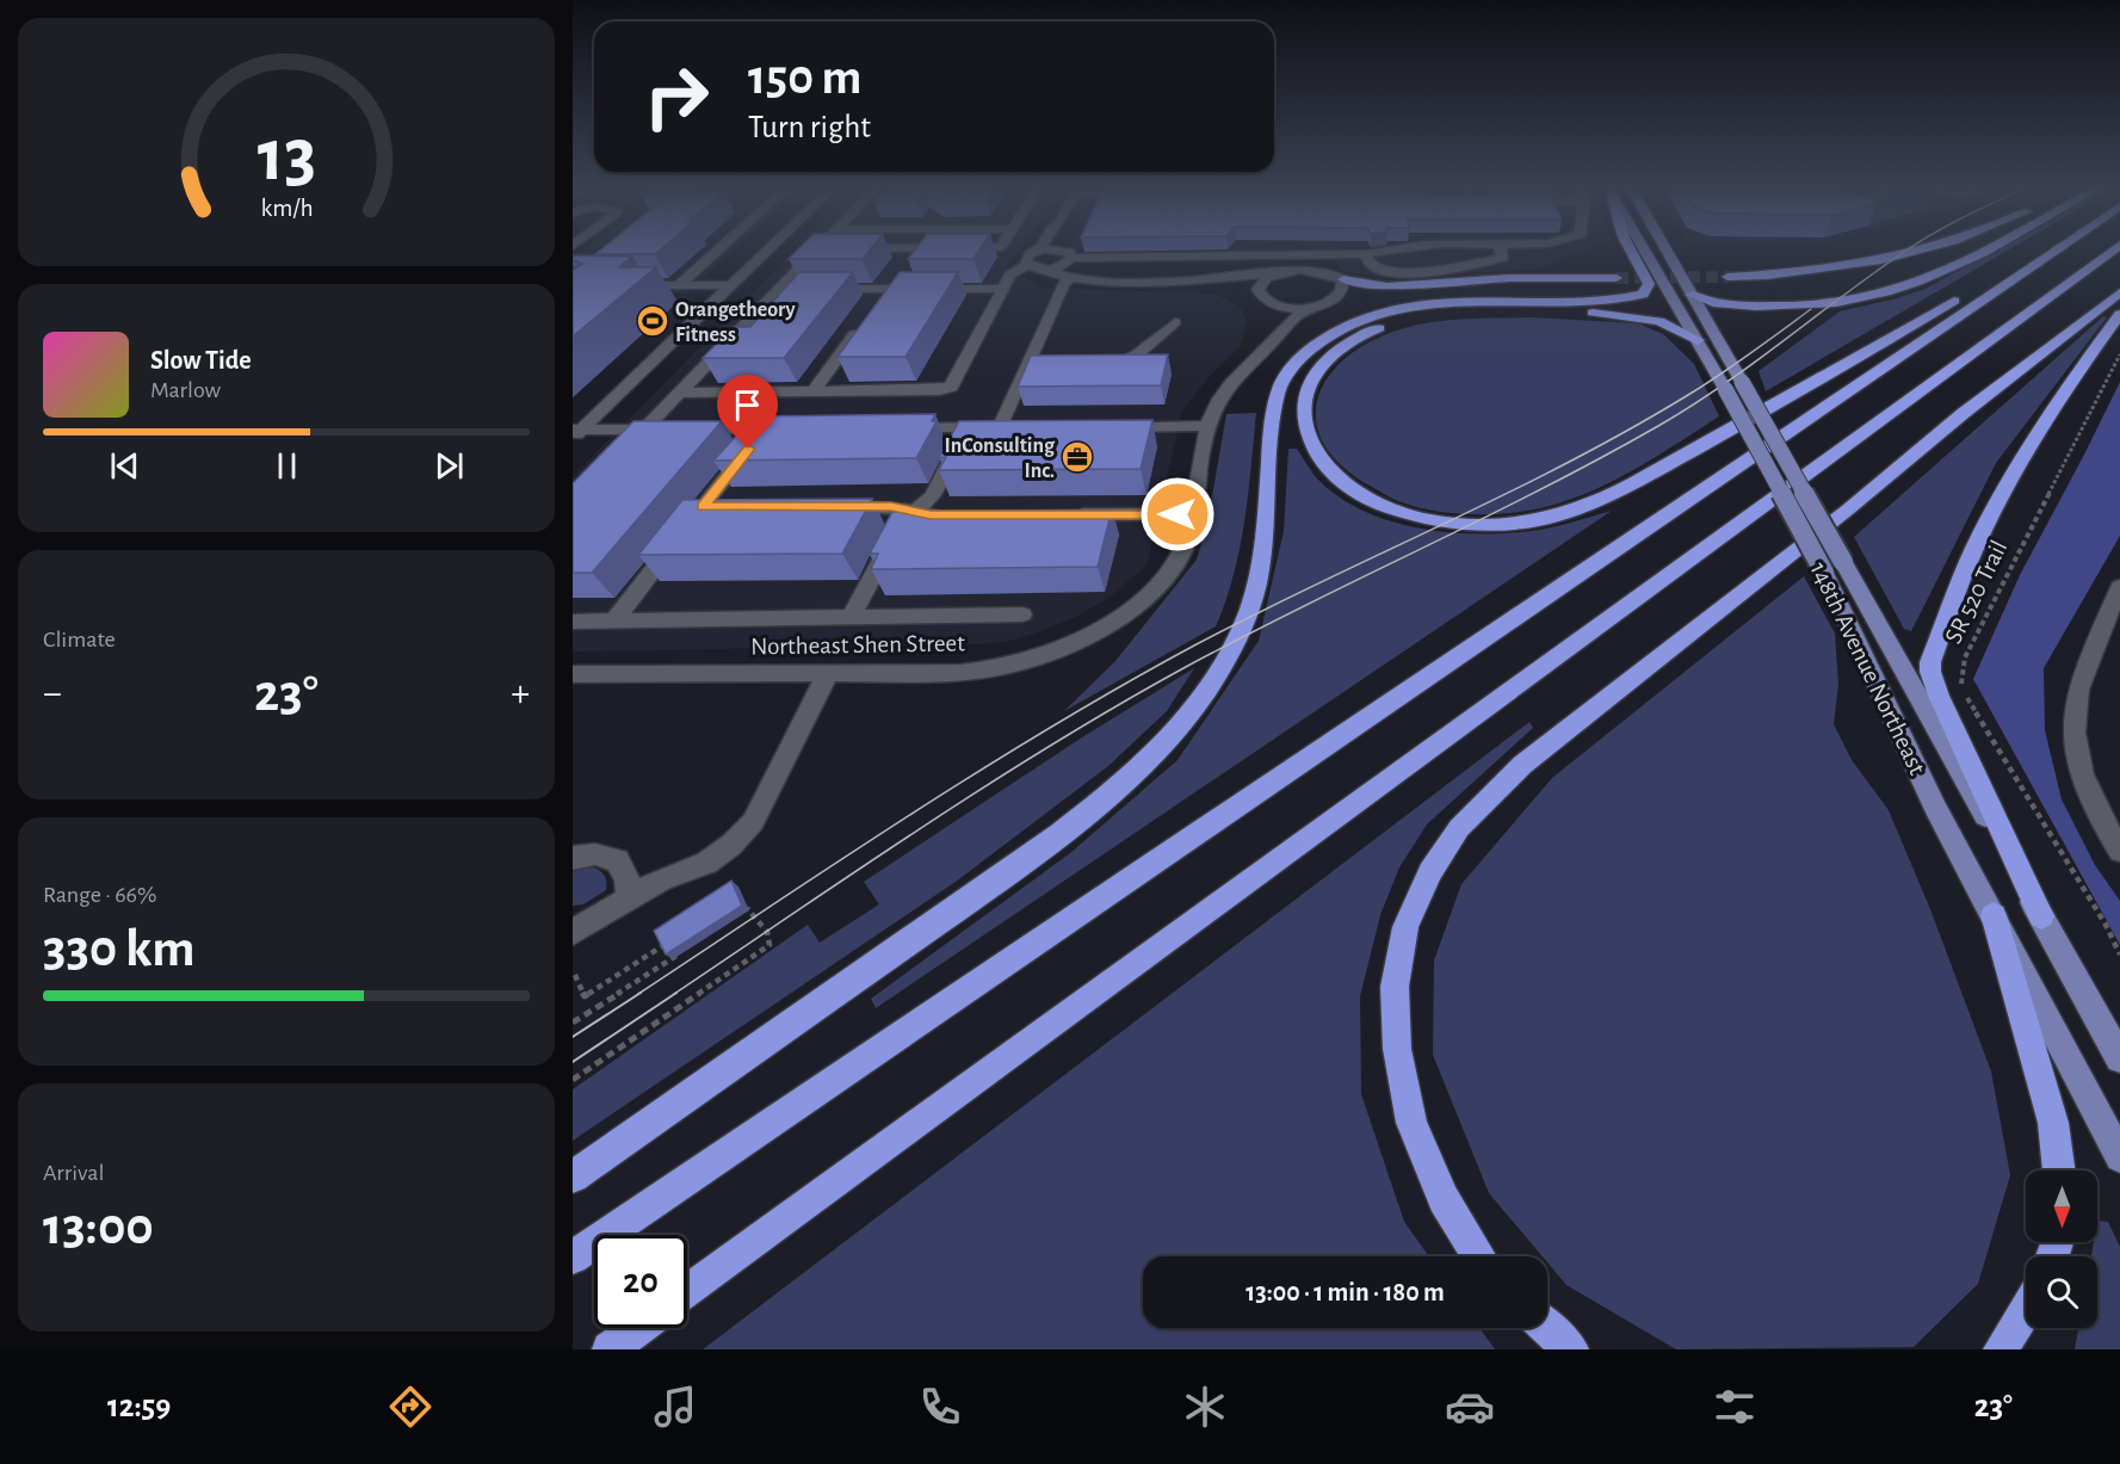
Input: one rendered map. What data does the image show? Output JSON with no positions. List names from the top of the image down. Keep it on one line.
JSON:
{"streets":{"main road":["148th Avenue Northeast"],"street":["Northeast Shen Street"],"path":["SR 520 Trail"]},"places":{"sports":["Orangetheory Fitness"],"office":["InConsulting Inc."]},"north":"bottom","page":{"turn":["150 m","Turn right"],"song":["Slow Tide","Marlow"],"tile":["Climate",["Range · 66%","330 km"],["Arrival","13:00"]],"heat":["−","23°","+"],"limit":"20","trip":"13:00 · 1 min · 180 m","tabs":["12:59","23°"],"gauge":["13","km/h"]}}
